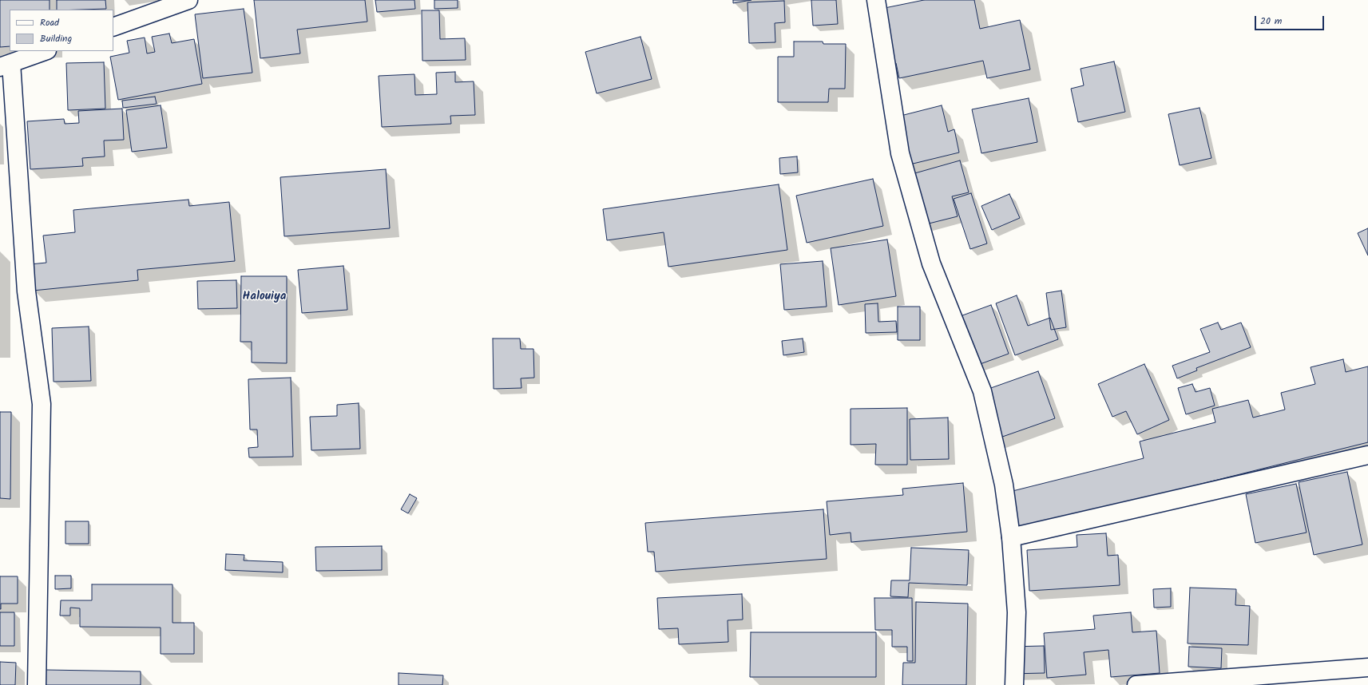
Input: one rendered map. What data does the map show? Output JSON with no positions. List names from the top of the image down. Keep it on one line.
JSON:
{"districts":["Halouiya"],"legend":["Road","Building"],"scale_bar":"20 m"}
